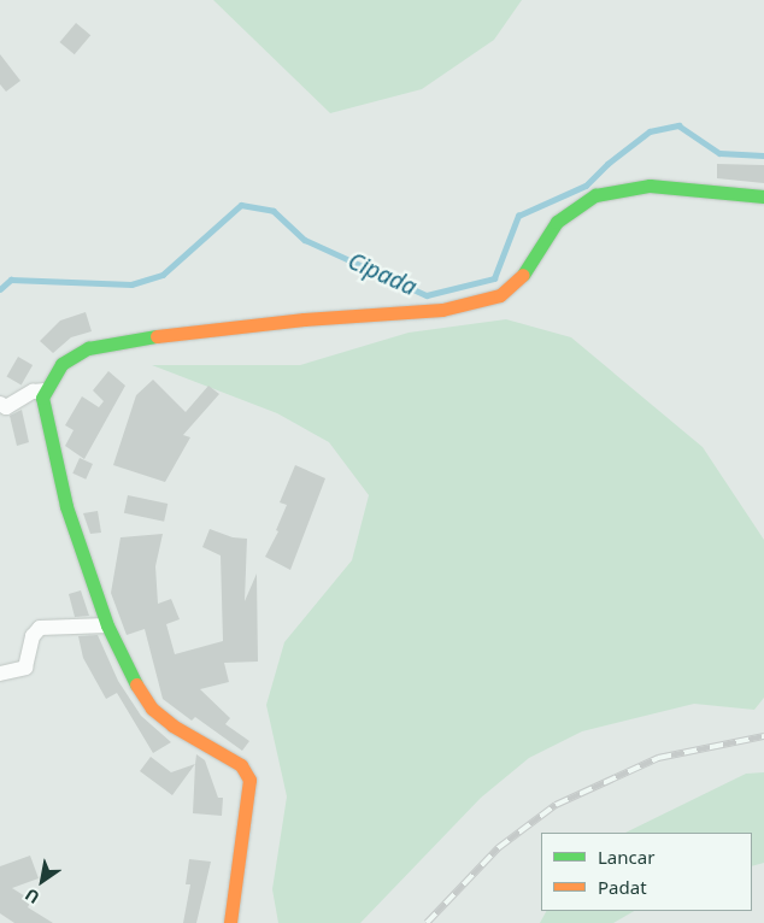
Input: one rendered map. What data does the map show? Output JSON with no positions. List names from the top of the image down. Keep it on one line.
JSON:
{"water":["Cipada"],"legend":["Lancar","Padat"],"north":"bottom left"}
